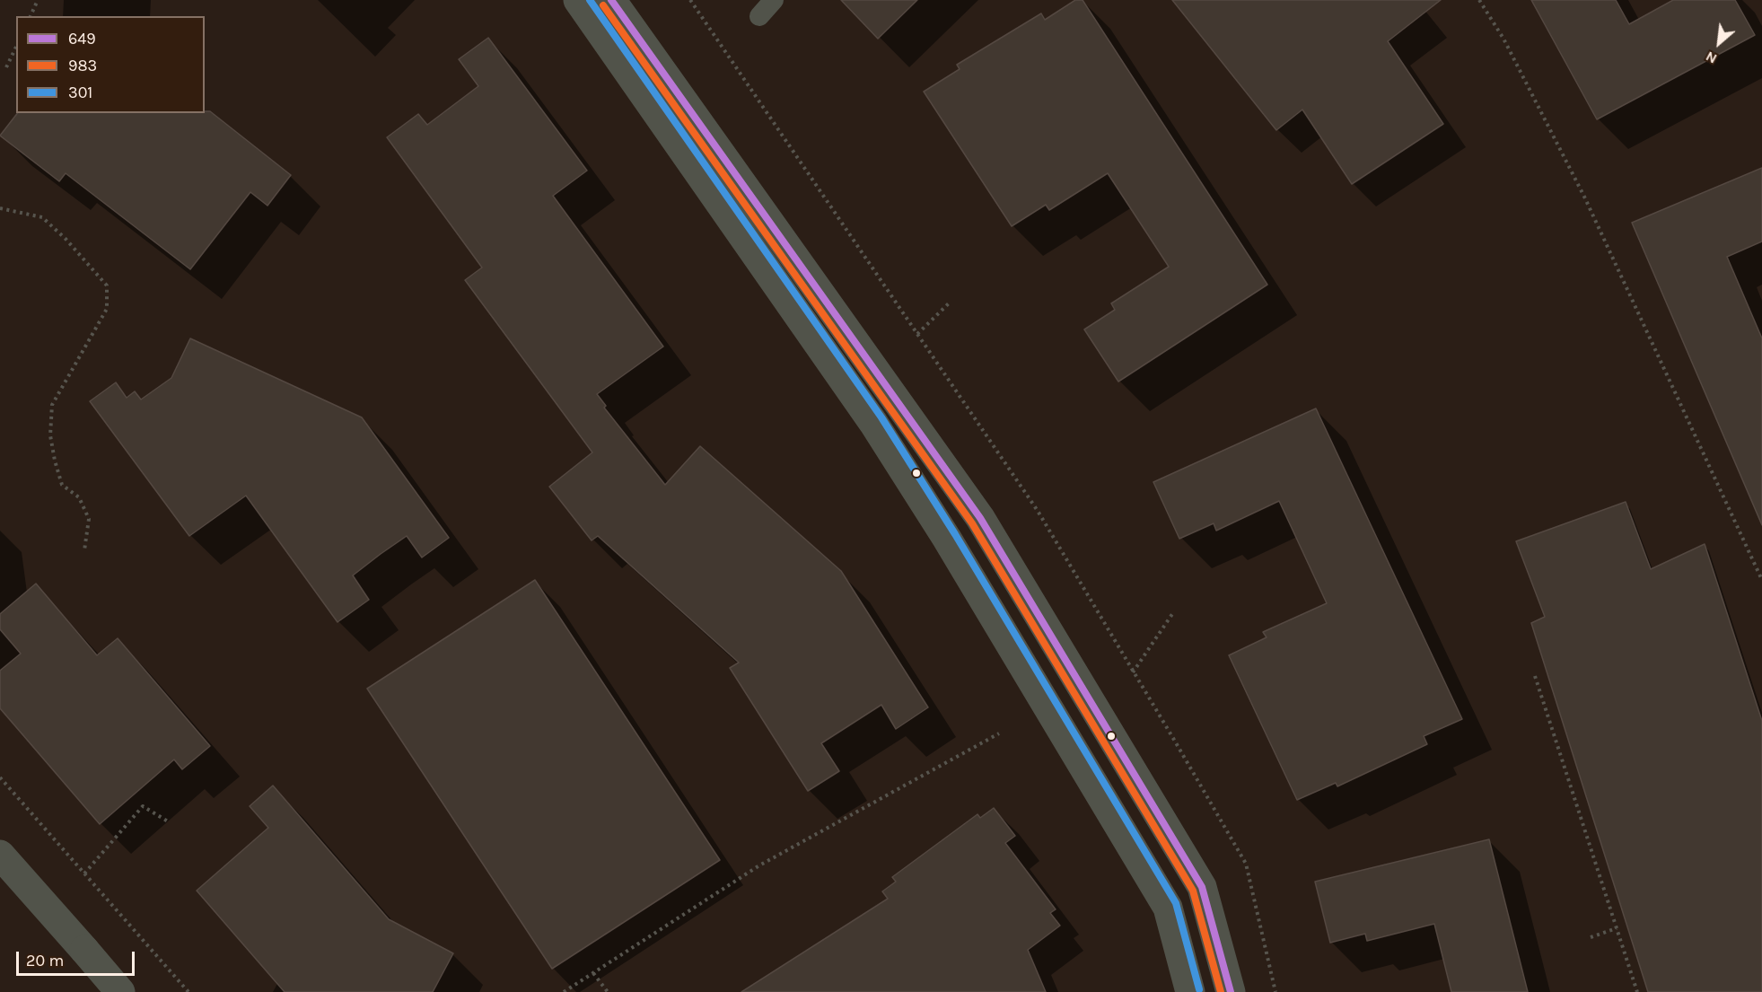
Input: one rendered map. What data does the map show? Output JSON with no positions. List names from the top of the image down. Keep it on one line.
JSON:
{"lines":["transit line 649","transit line 301","transit line 983"],"legend":["649","983","301"],"scale_bar":"20 m","north":"bottom left"}
